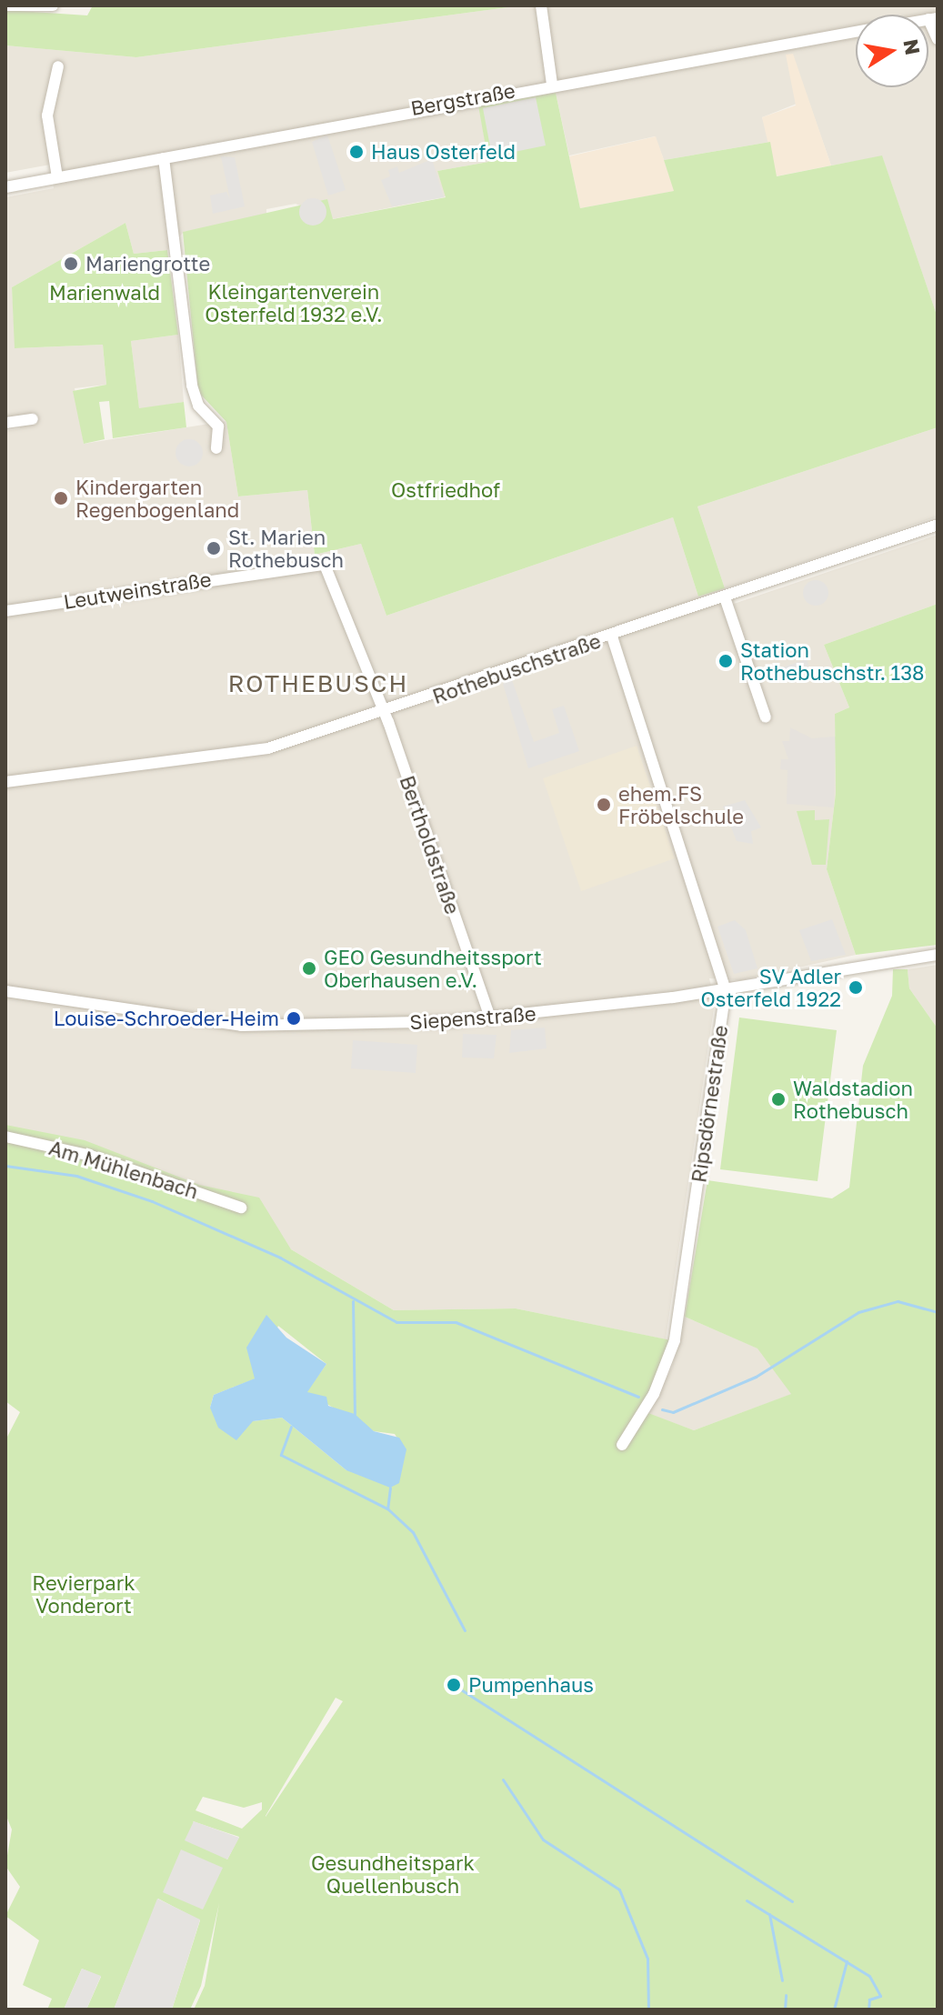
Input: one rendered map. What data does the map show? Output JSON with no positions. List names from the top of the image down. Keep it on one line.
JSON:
{"streets":{"street":["Bergstraße","Leutweinstraße","Rothebuschstraße","Bertholdstraße","Siepenstraße","Ripsdörnestraße","Am Mühlenbach"]},"crossings":[["Leutweinstraße","Rothebuschstraße"],["Leutweinstraße","Bertholdstraße"],["Rothebuschstraße","Bertholdstraße"],["Rothebuschstraße","Ripsdörnestraße"],["Bertholdstraße","Siepenstraße"],["Siepenstraße","Ripsdörnestraße"]],"districts":["ROTHEBUSCH"],"parks":["Kleingartenverein Osterfeld 1932 e.V.","Marienwald","Ostfriedhof","Revierpark Vonderort","Gesundheitspark Quellenbusch"],"places":["Haus Osterfeld","Mariengrotte","Kindergarten Regenbogenland","St. Marien Rothebusch","Station Rothebuschstr. 138","ehem.FS Fröbelschule","GEO Gesundheitssport Oberhausen e.V.","SV Adler Osterfeld 1922","Louise-Schroeder-Heim","Waldstadion Rothebusch","Pumpenhaus"],"north":"right"}
